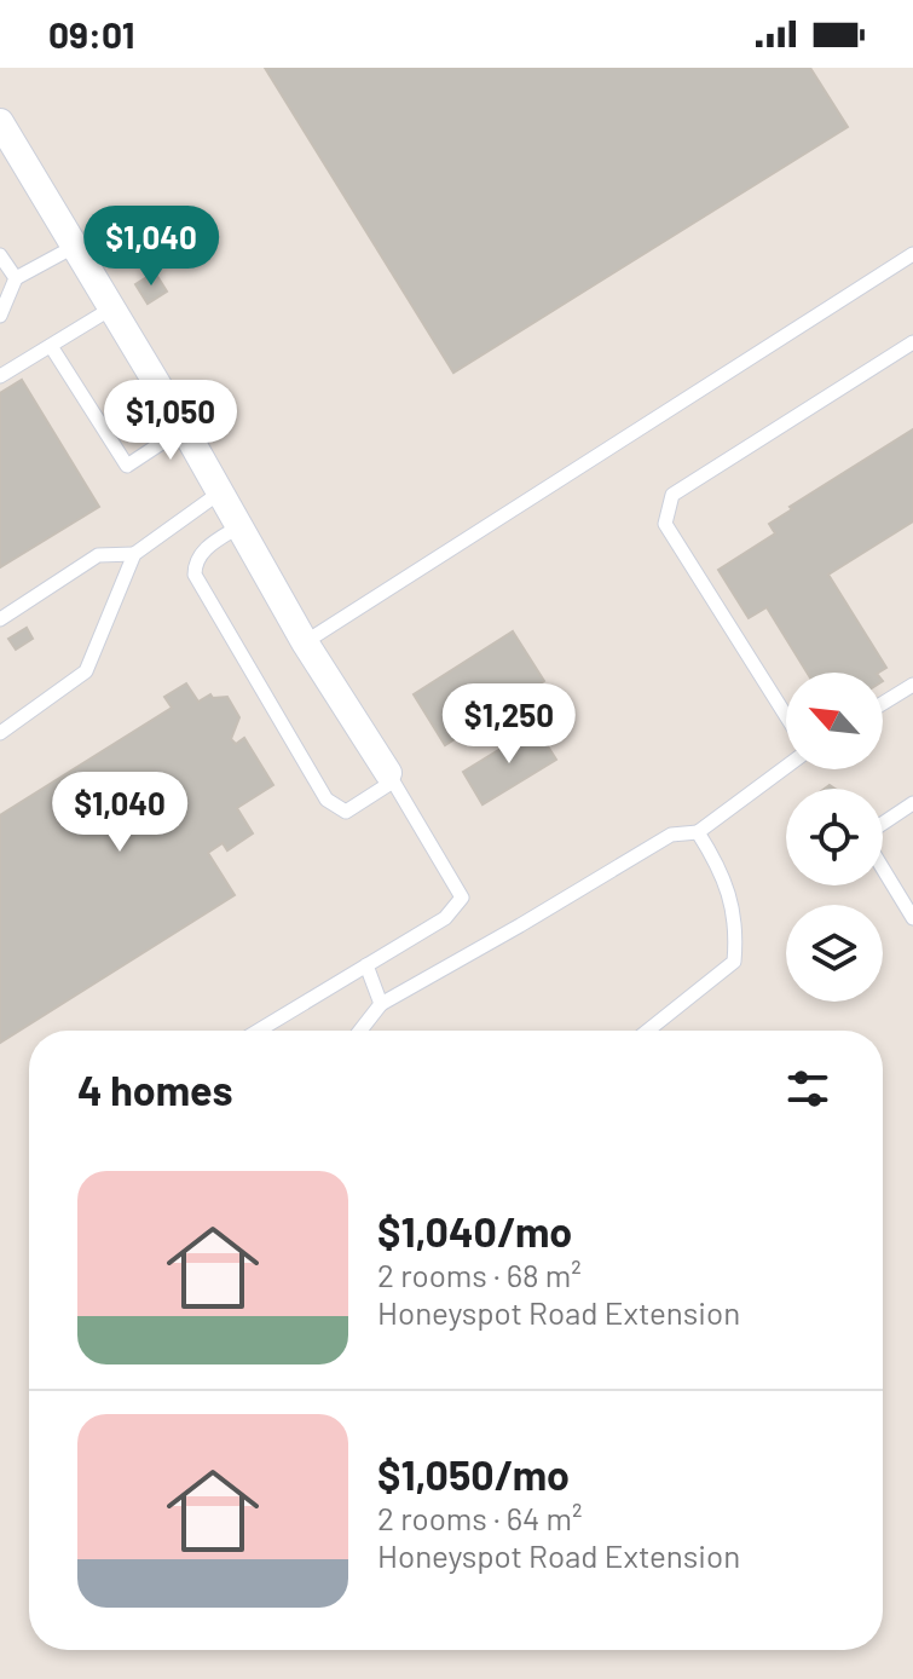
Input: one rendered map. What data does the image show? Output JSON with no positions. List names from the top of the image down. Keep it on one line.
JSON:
{"north":"top left","page":{"status":"09:01","price":["$1,040","$1,050","$1,250","$1,040"],"heading":"4 homes","list":[{"name":"$1,040/mo","note":"2 rooms · 68 m² · Honeyspot Road Extension"},{"name":"$1,050/mo","note":"2 rooms · 64 m² · Honeyspot Road Extension"}]}}
